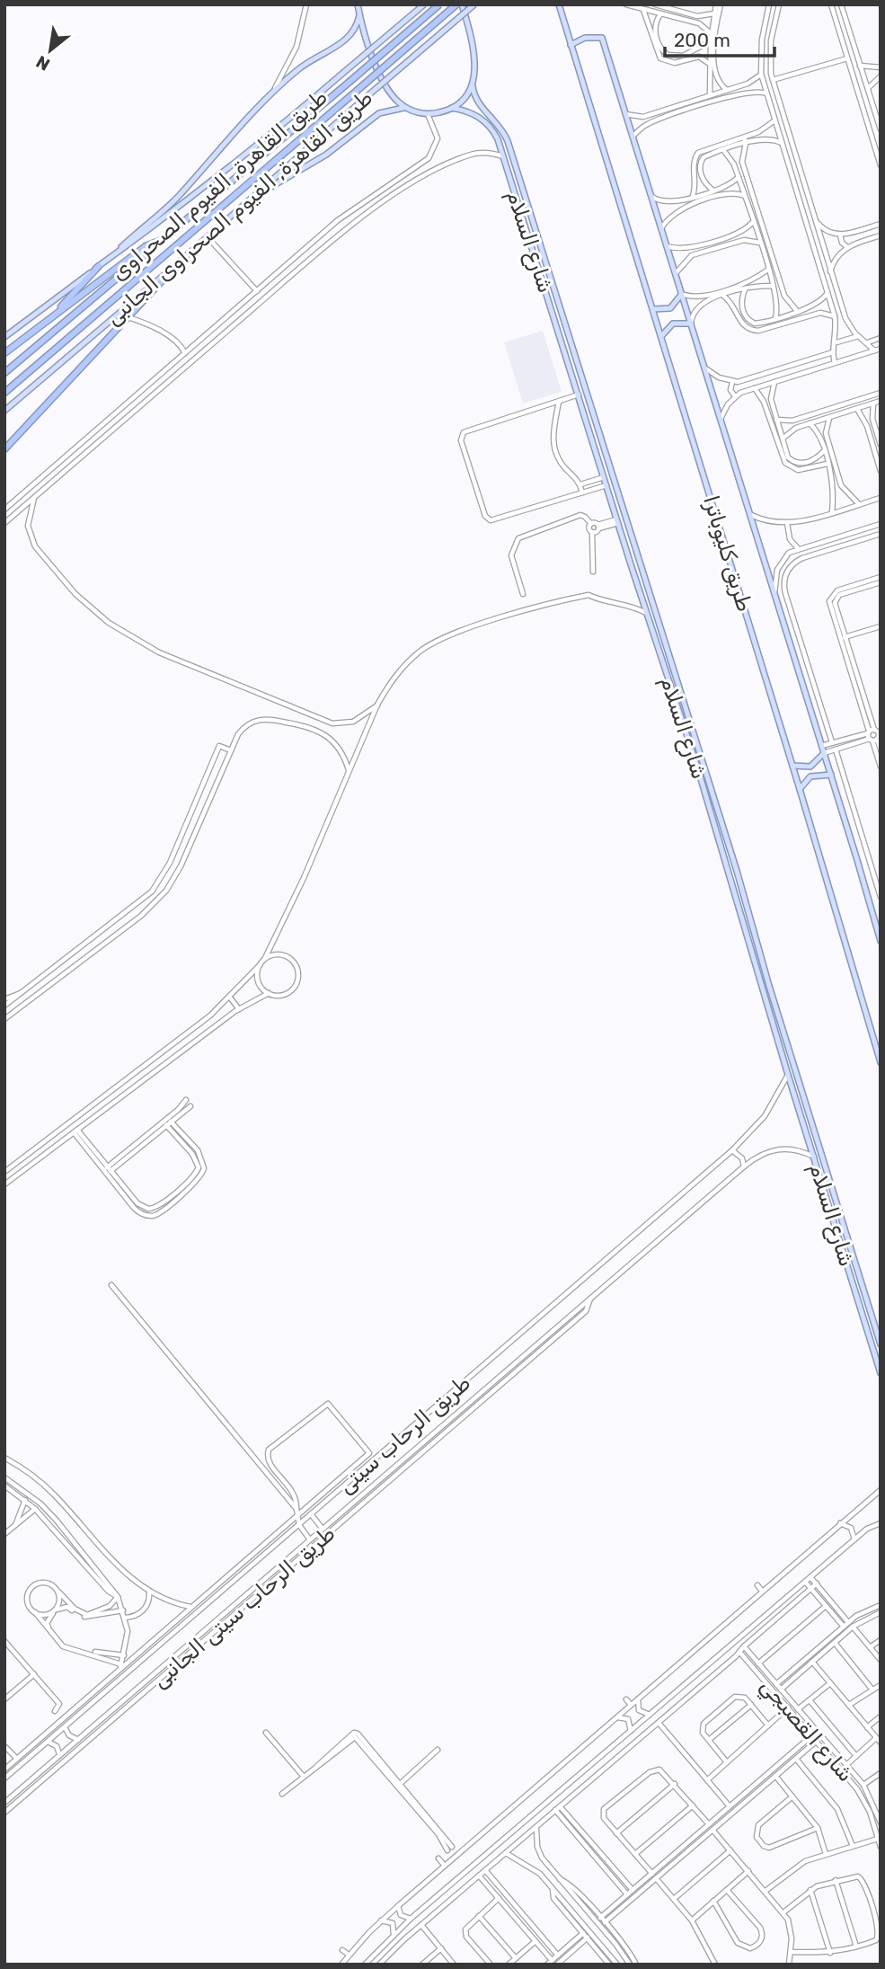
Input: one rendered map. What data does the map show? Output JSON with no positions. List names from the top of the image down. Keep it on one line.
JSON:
{"streets":{"highway":["طريق القاهرة, الفيوم الصحراوى"],"main road":["طريق القاهرة, الفيوم الصحراوى الجانبى","شارع السلام","طريق كليوباترا"],"street":["طريق الرحاب سيتى","طريق الرحاب سيتى الجانبى","شارع القصبجي"]},"crossings":[["شارع السلام","طريق الرحاب سيتى"],["طريق الرحاب سيتى","طريق الرحاب سيتى الجانبى"]],"scale_bar":"200 m","north":"bottom left"}
